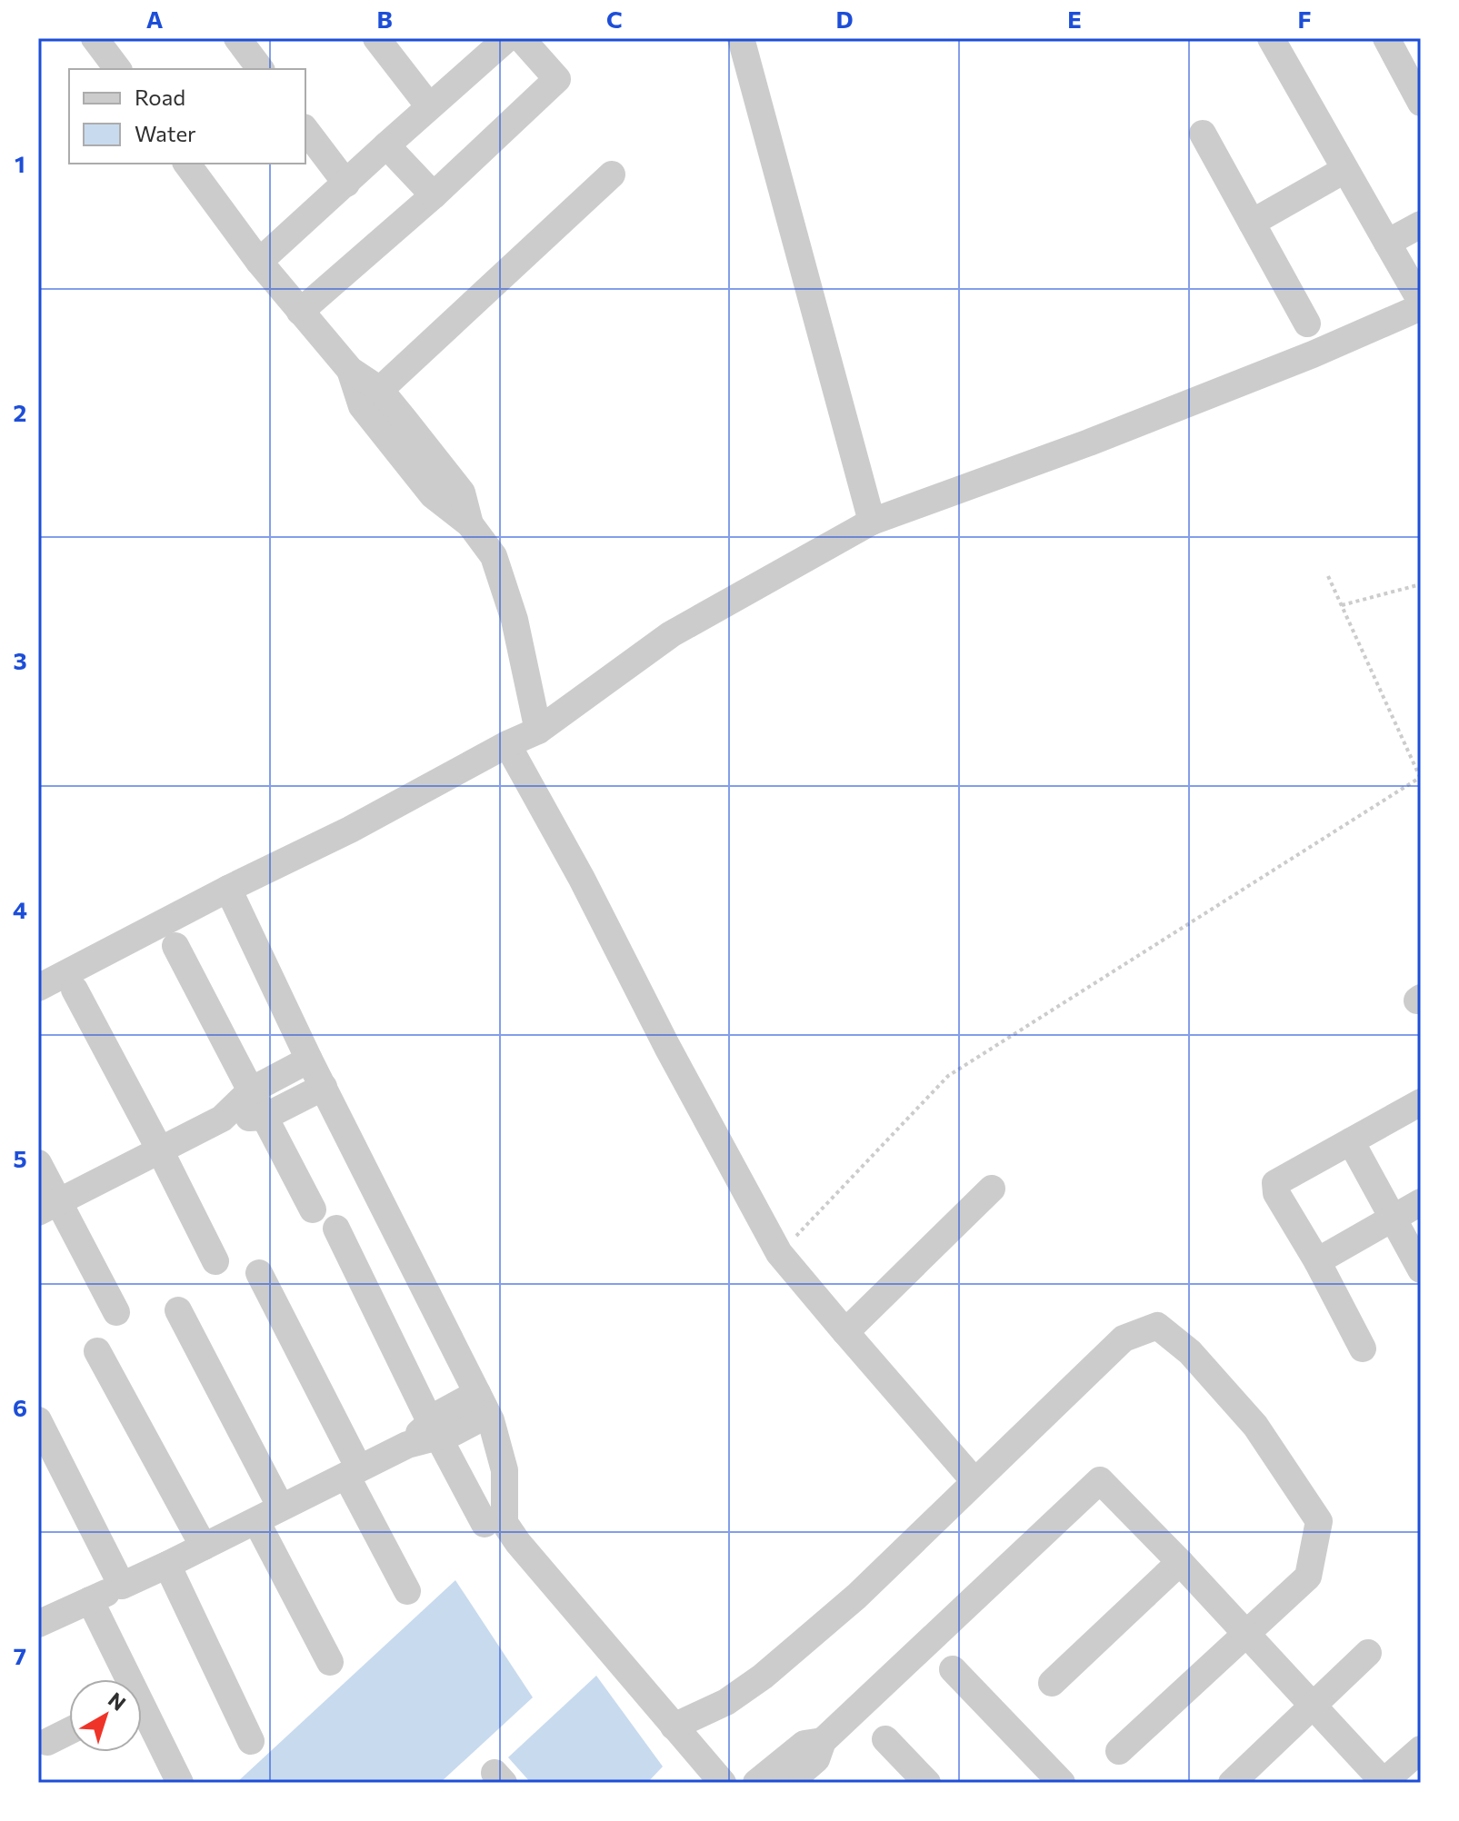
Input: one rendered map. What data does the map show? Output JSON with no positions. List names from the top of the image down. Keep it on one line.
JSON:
{"legend":["Road","Water"],"north":"top right","grid":{"columns":["A","B","C","D","E","F"],"rows":["1","2","3","4","5","6","7"]}}
